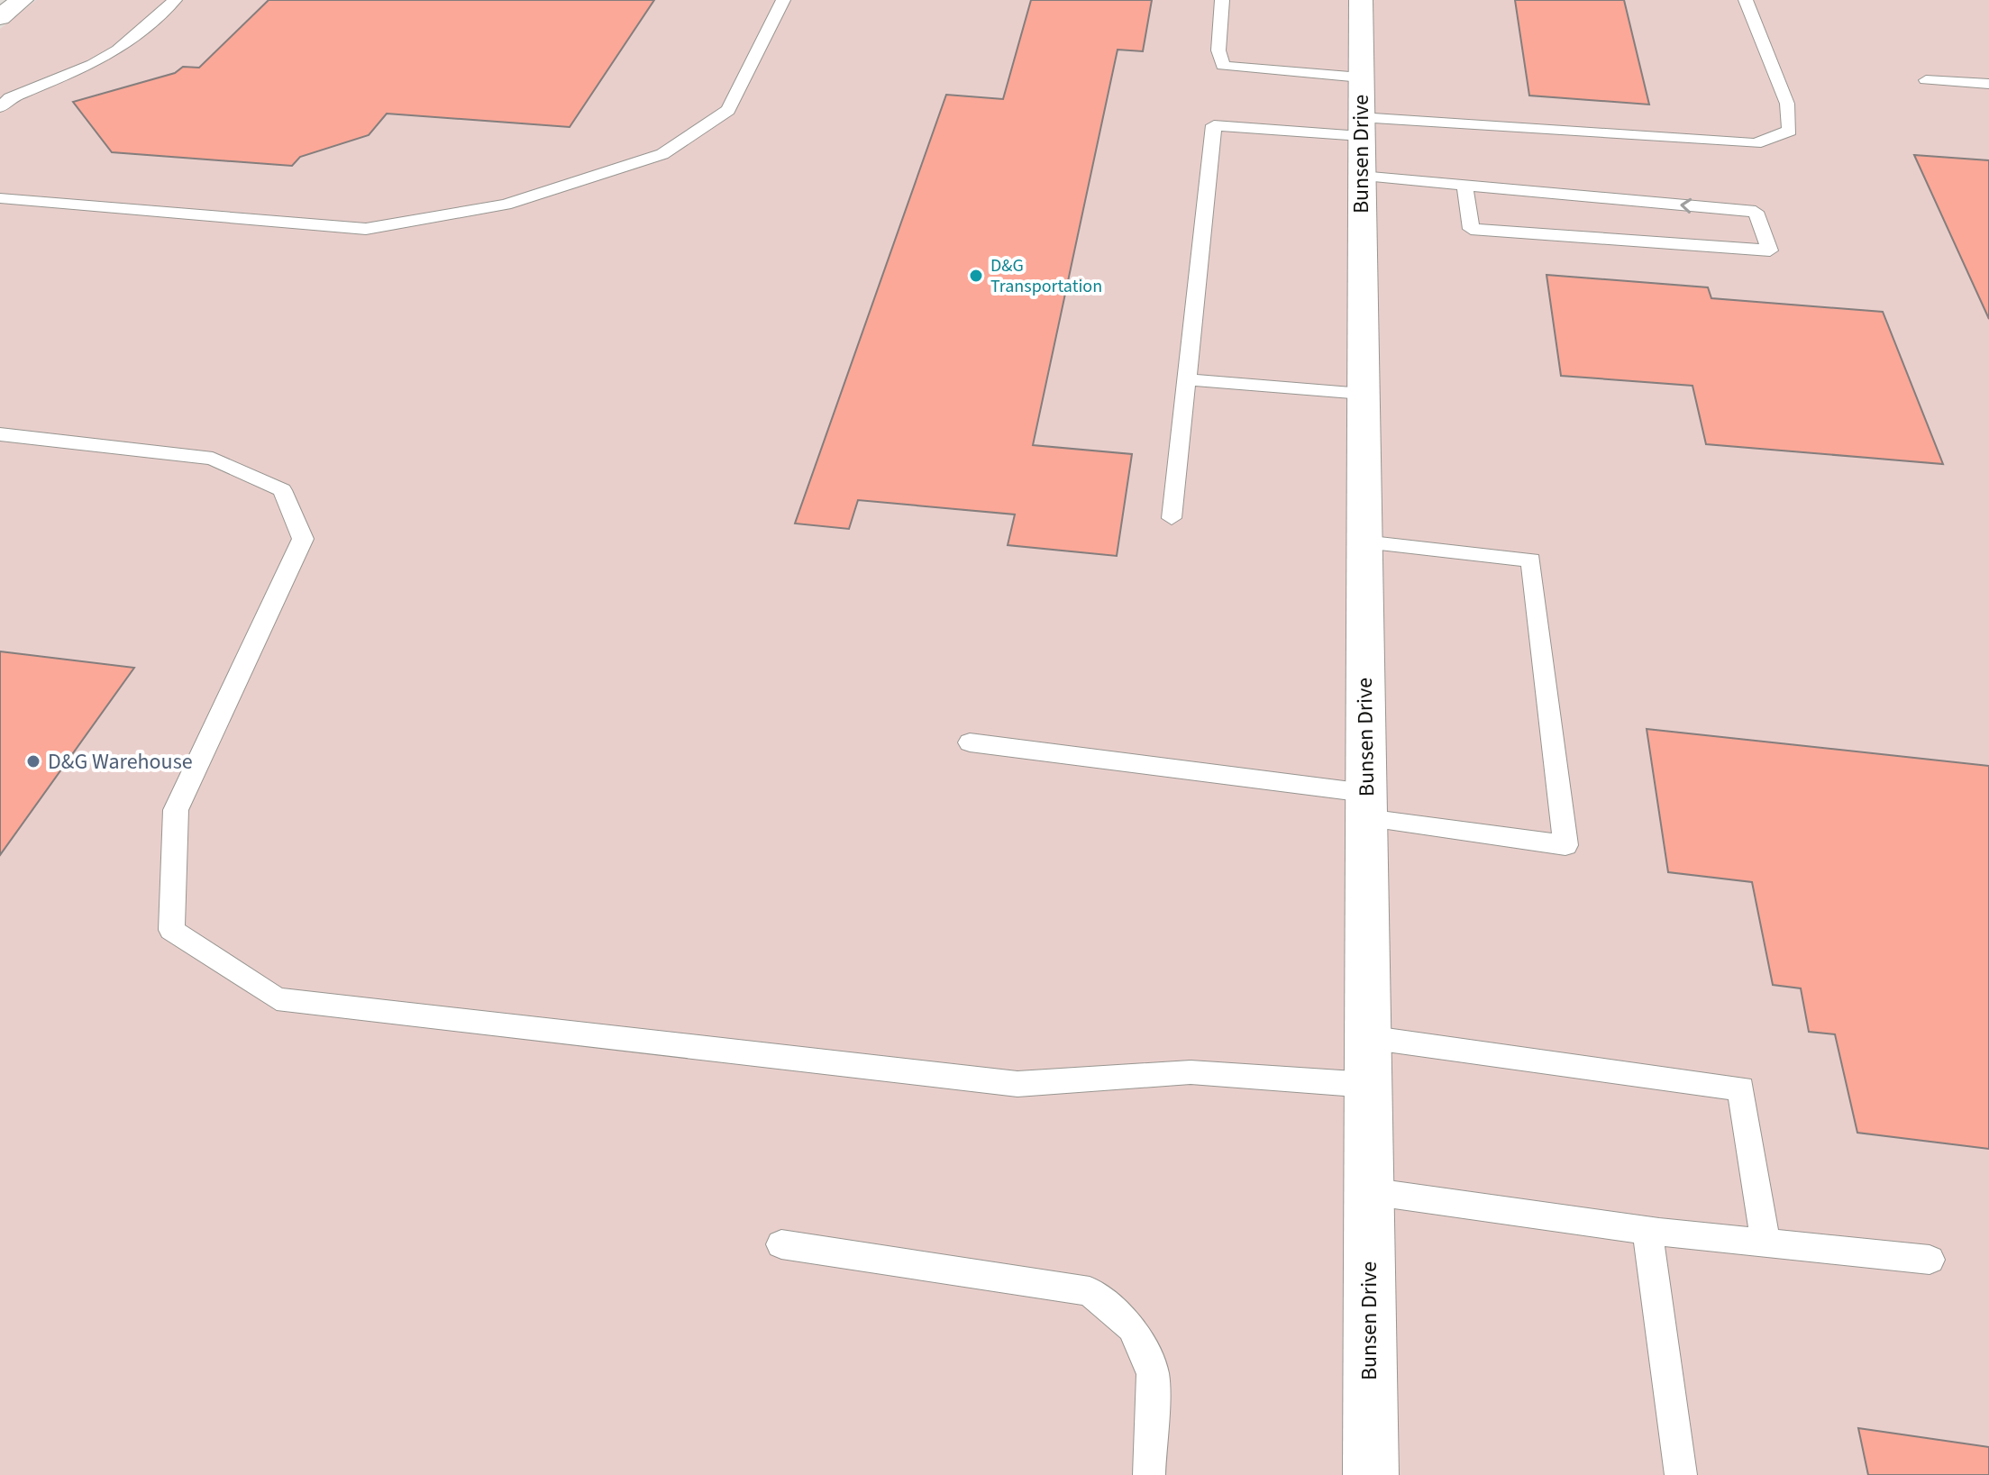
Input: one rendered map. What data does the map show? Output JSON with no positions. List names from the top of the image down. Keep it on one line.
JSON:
{"streets":{"street":["Bunsen Drive"]},"places":["D&G Transportation","D&G Warehouse"]}
